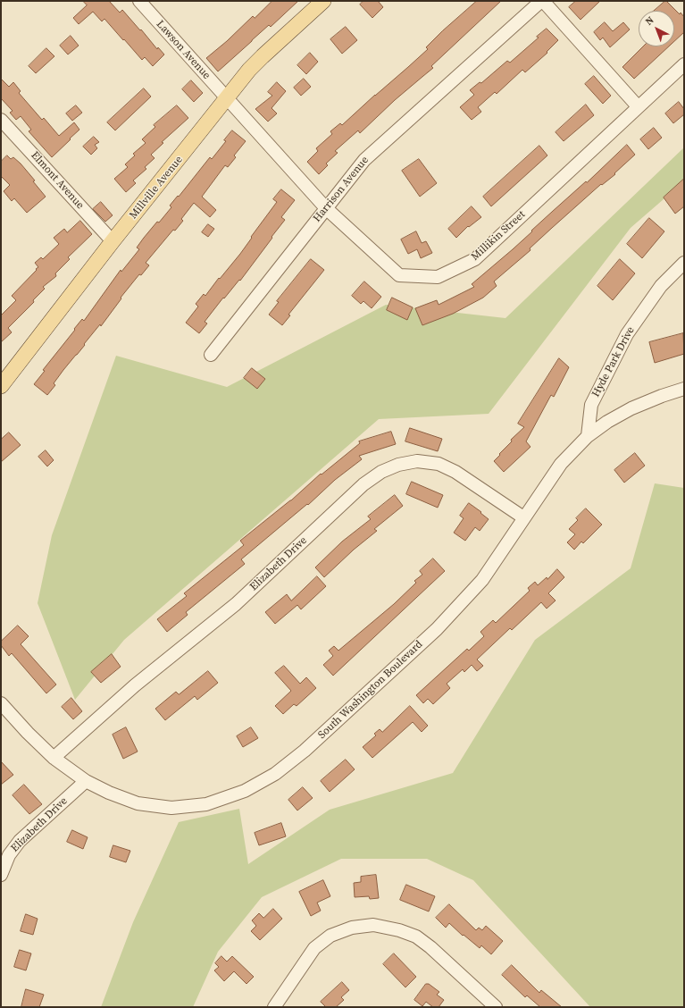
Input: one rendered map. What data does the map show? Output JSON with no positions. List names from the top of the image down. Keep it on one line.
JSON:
{"streets":{"main road":["Millville Avenue"],"street":["Lawson Avenue","Elmont Avenue","Harrison Avenue","Millikin Street","Hyde Park Drive","Elizabeth Drive","South Washington Boulevard"]},"crossings":[["Lawson Avenue","Millville Avenue"],["Lawson Avenue","Millikin Street"],["Elmont Avenue","Millville Avenue"],["Millville Avenue","Millikin Street"],["Harrison Avenue","Millikin Street"],["Hyde Park Drive","South Washington Boulevard"],["Elizabeth Drive","South Washington Boulevard"]],"north":"top left"}
